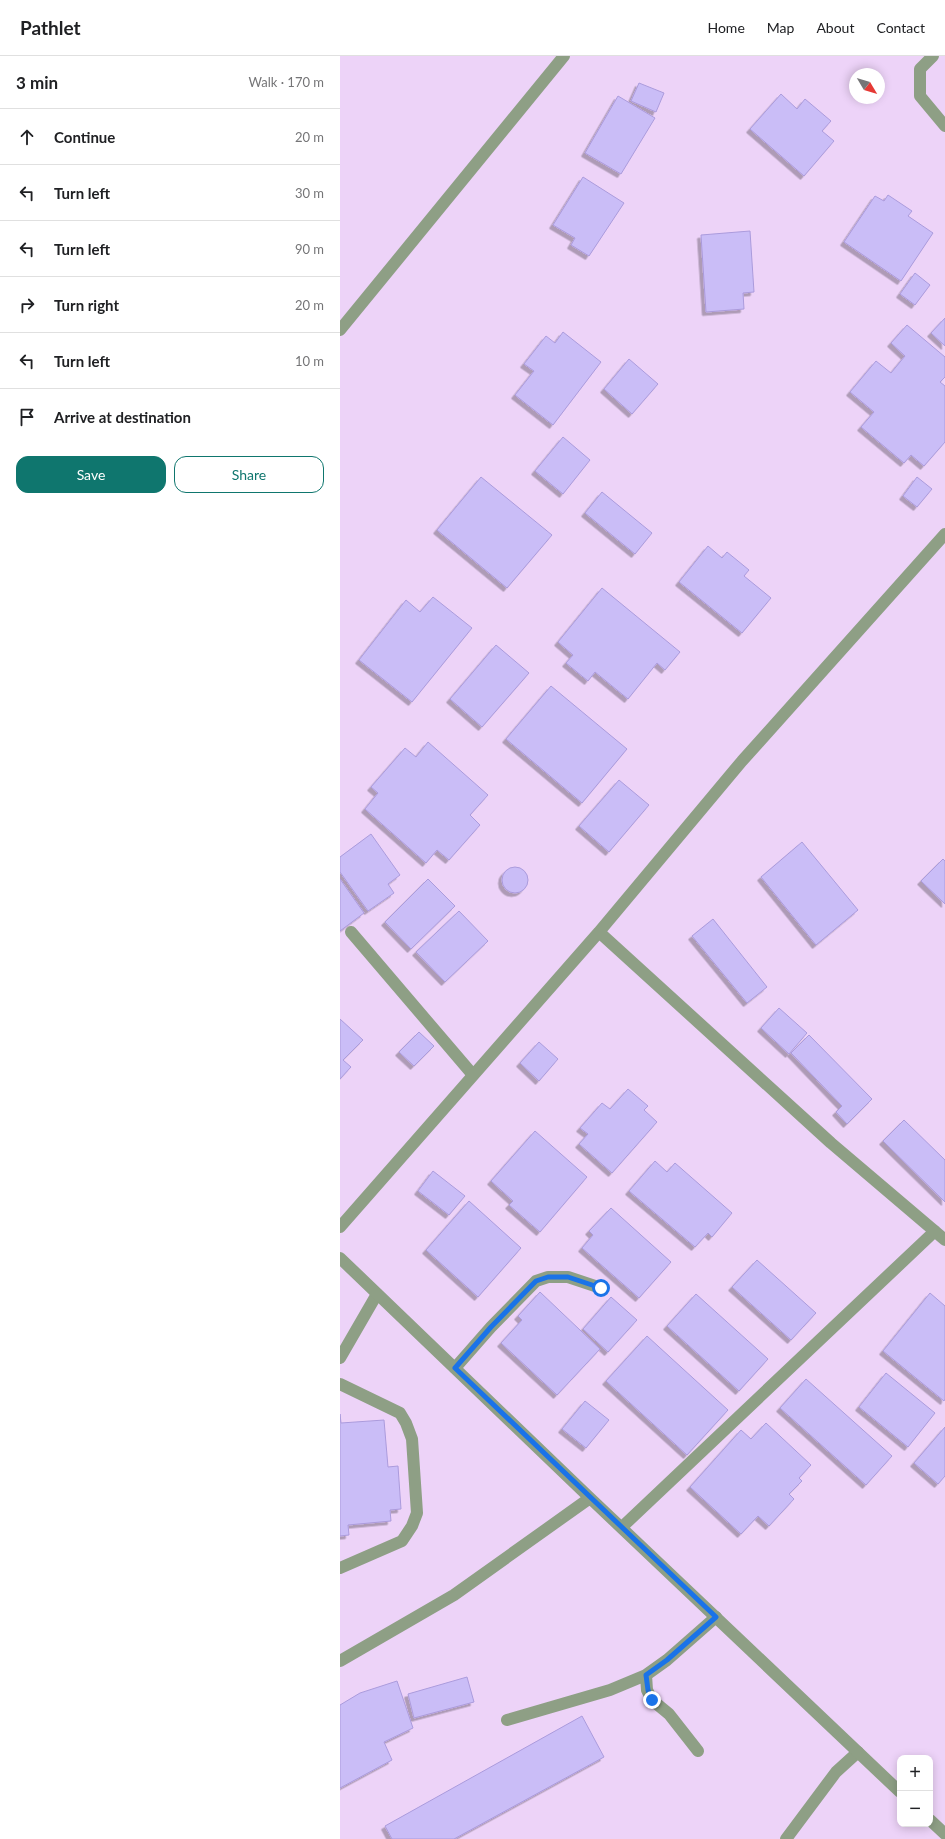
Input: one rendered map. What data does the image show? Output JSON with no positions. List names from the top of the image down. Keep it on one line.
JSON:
{"north":"bottom right","page":{"header":"Pathlet","nav":["Home","Map","About","Contact"],"heading":["3 min","Walk · 170 m"],"list":[["Continue","20 m"],["Turn left","30 m"],["Turn left","90 m"],["Turn right","20 m"],["Turn left","10 m"],"Arrive at destination"],"buttons":["Save","Share"],"map_buttons":["+","−"]}}
